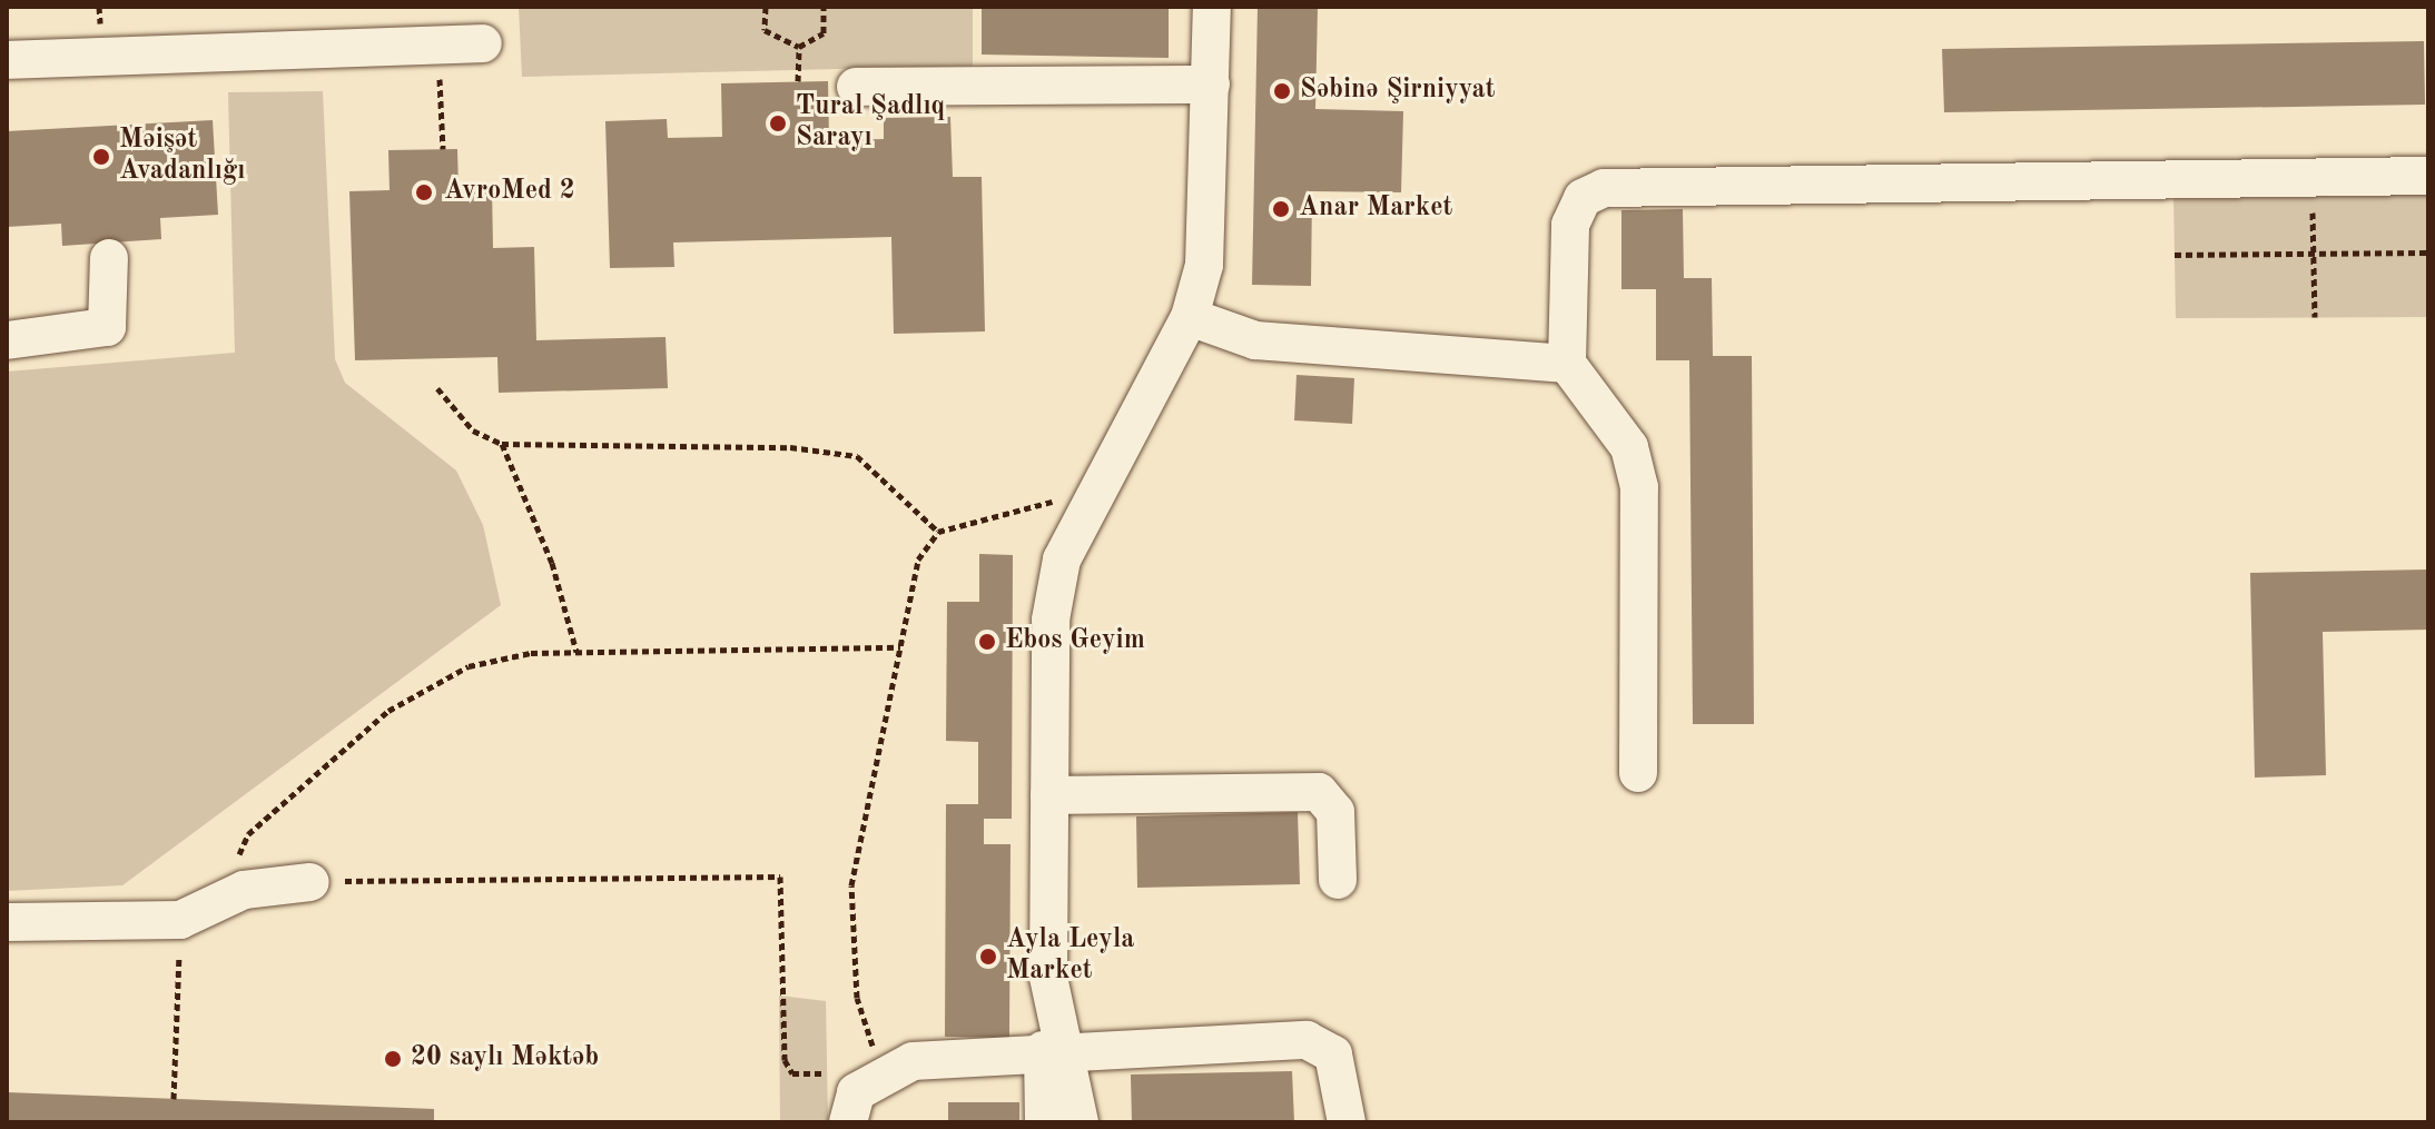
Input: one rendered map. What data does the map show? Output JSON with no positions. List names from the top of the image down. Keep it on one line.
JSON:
{"places":["Səbinə Şirniyyat","Tural Şadlıq Sarayı","Məişət Avadanlığı","AvroMed 2","Anar Market","Ebos Geyim","Ayla Leyla Market","20 saylı Məktəb"]}
